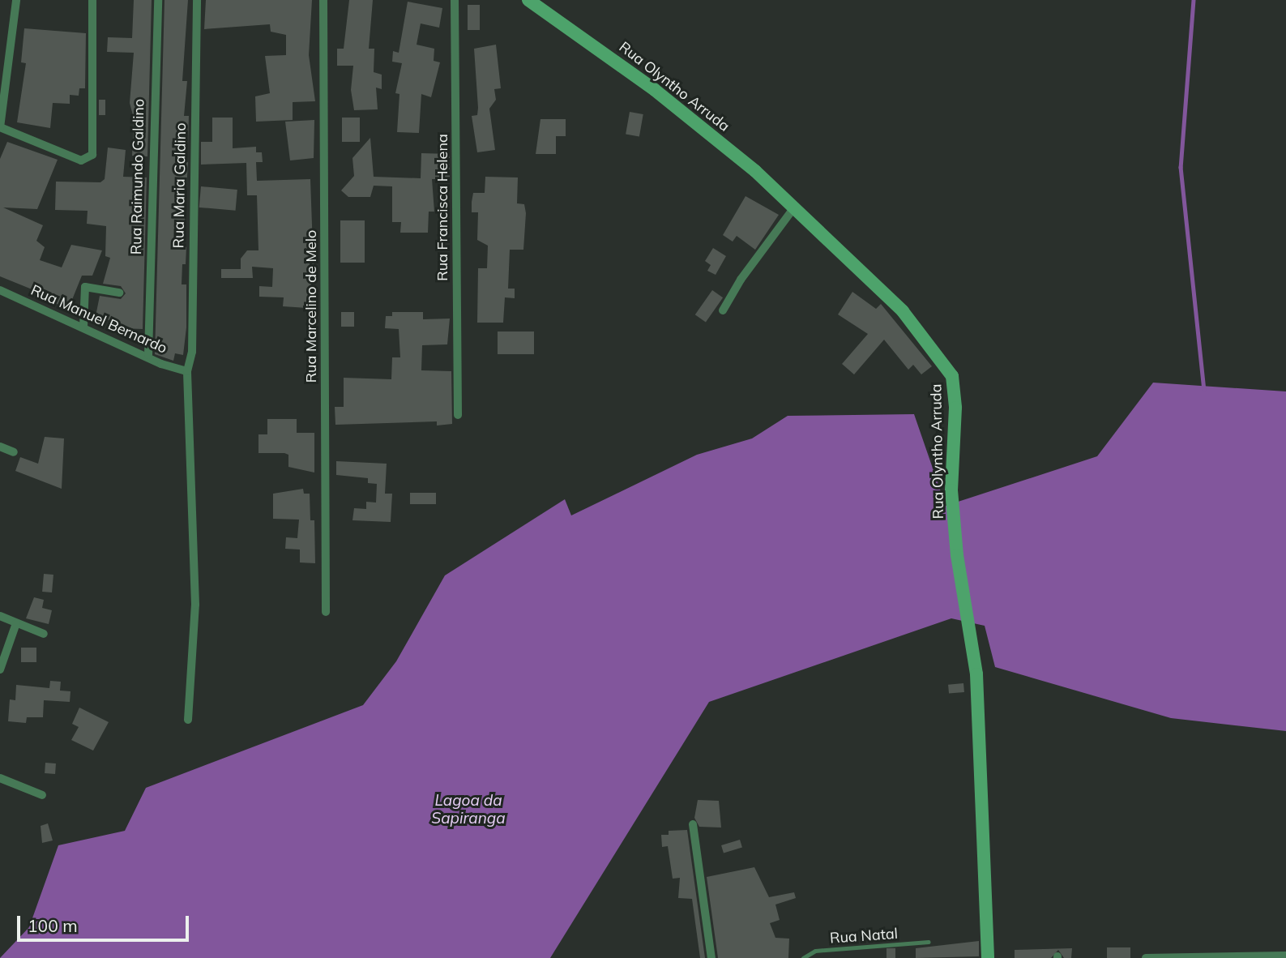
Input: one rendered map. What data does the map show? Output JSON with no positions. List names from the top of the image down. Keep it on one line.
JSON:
{"streets":{"street":["Rua Olyntho Arruda","Rua Raimundo Galdino","Rua Maria Galdino","Rua Francisca Helena","Rua Marcelino de Melo","Rua Manuel Bernardo"],"lane":["Rua Natal"]},"crossings":[["Rua Raimundo Galdino","Rua Manuel Bernardo"],["Rua Maria Galdino","Rua Manuel Bernardo"]],"water":["Lagoa da Sapiranga"],"scale_bar":"100 m"}
